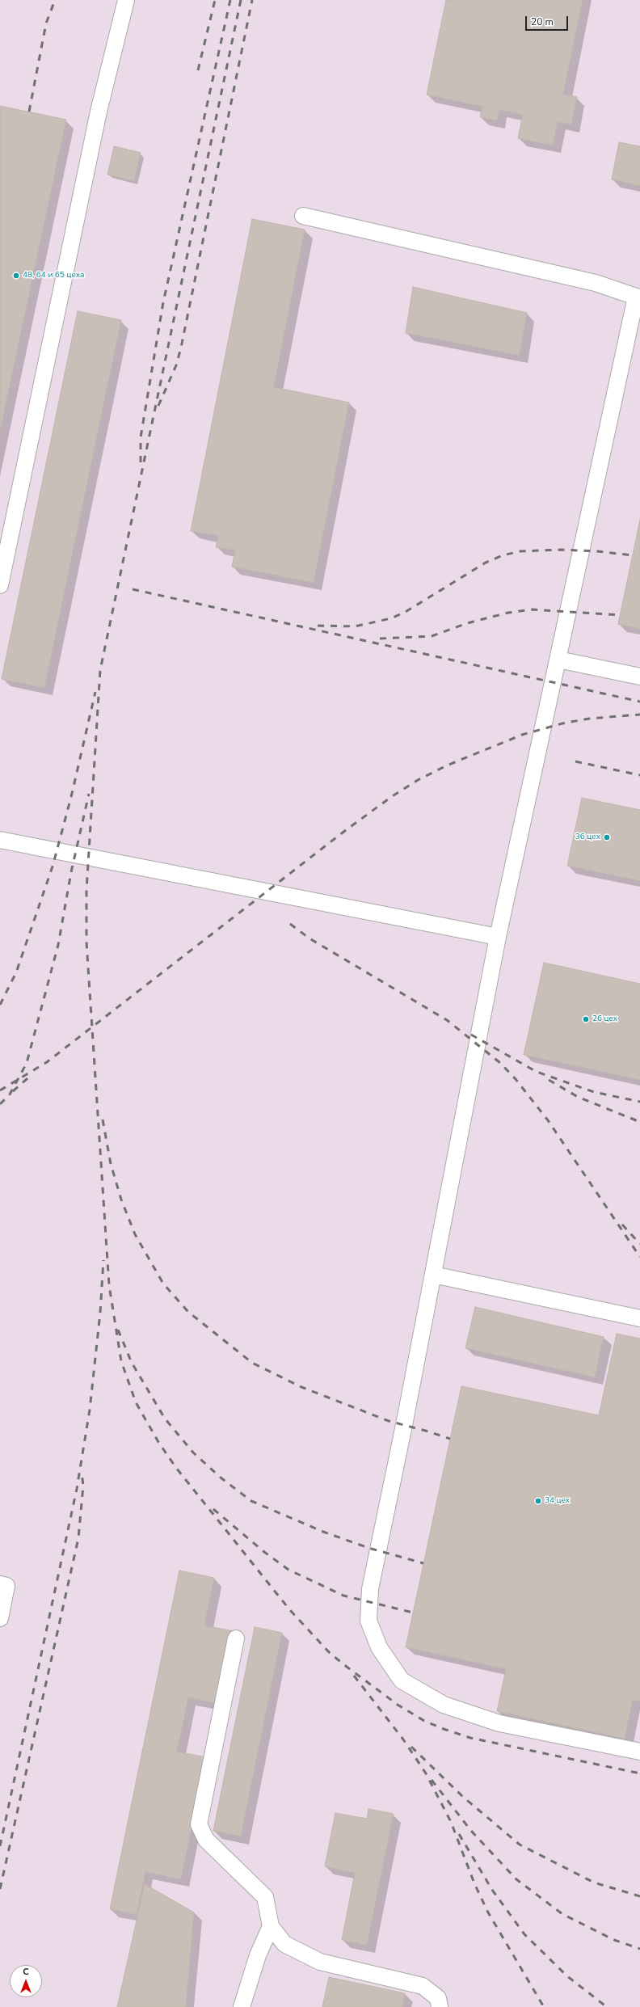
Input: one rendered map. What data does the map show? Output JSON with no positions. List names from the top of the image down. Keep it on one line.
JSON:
{"places":["48, 64 и 65 цеха","36 цех","26 цех","34 цех"],"scale_bar":"20 m","north":"top"}
